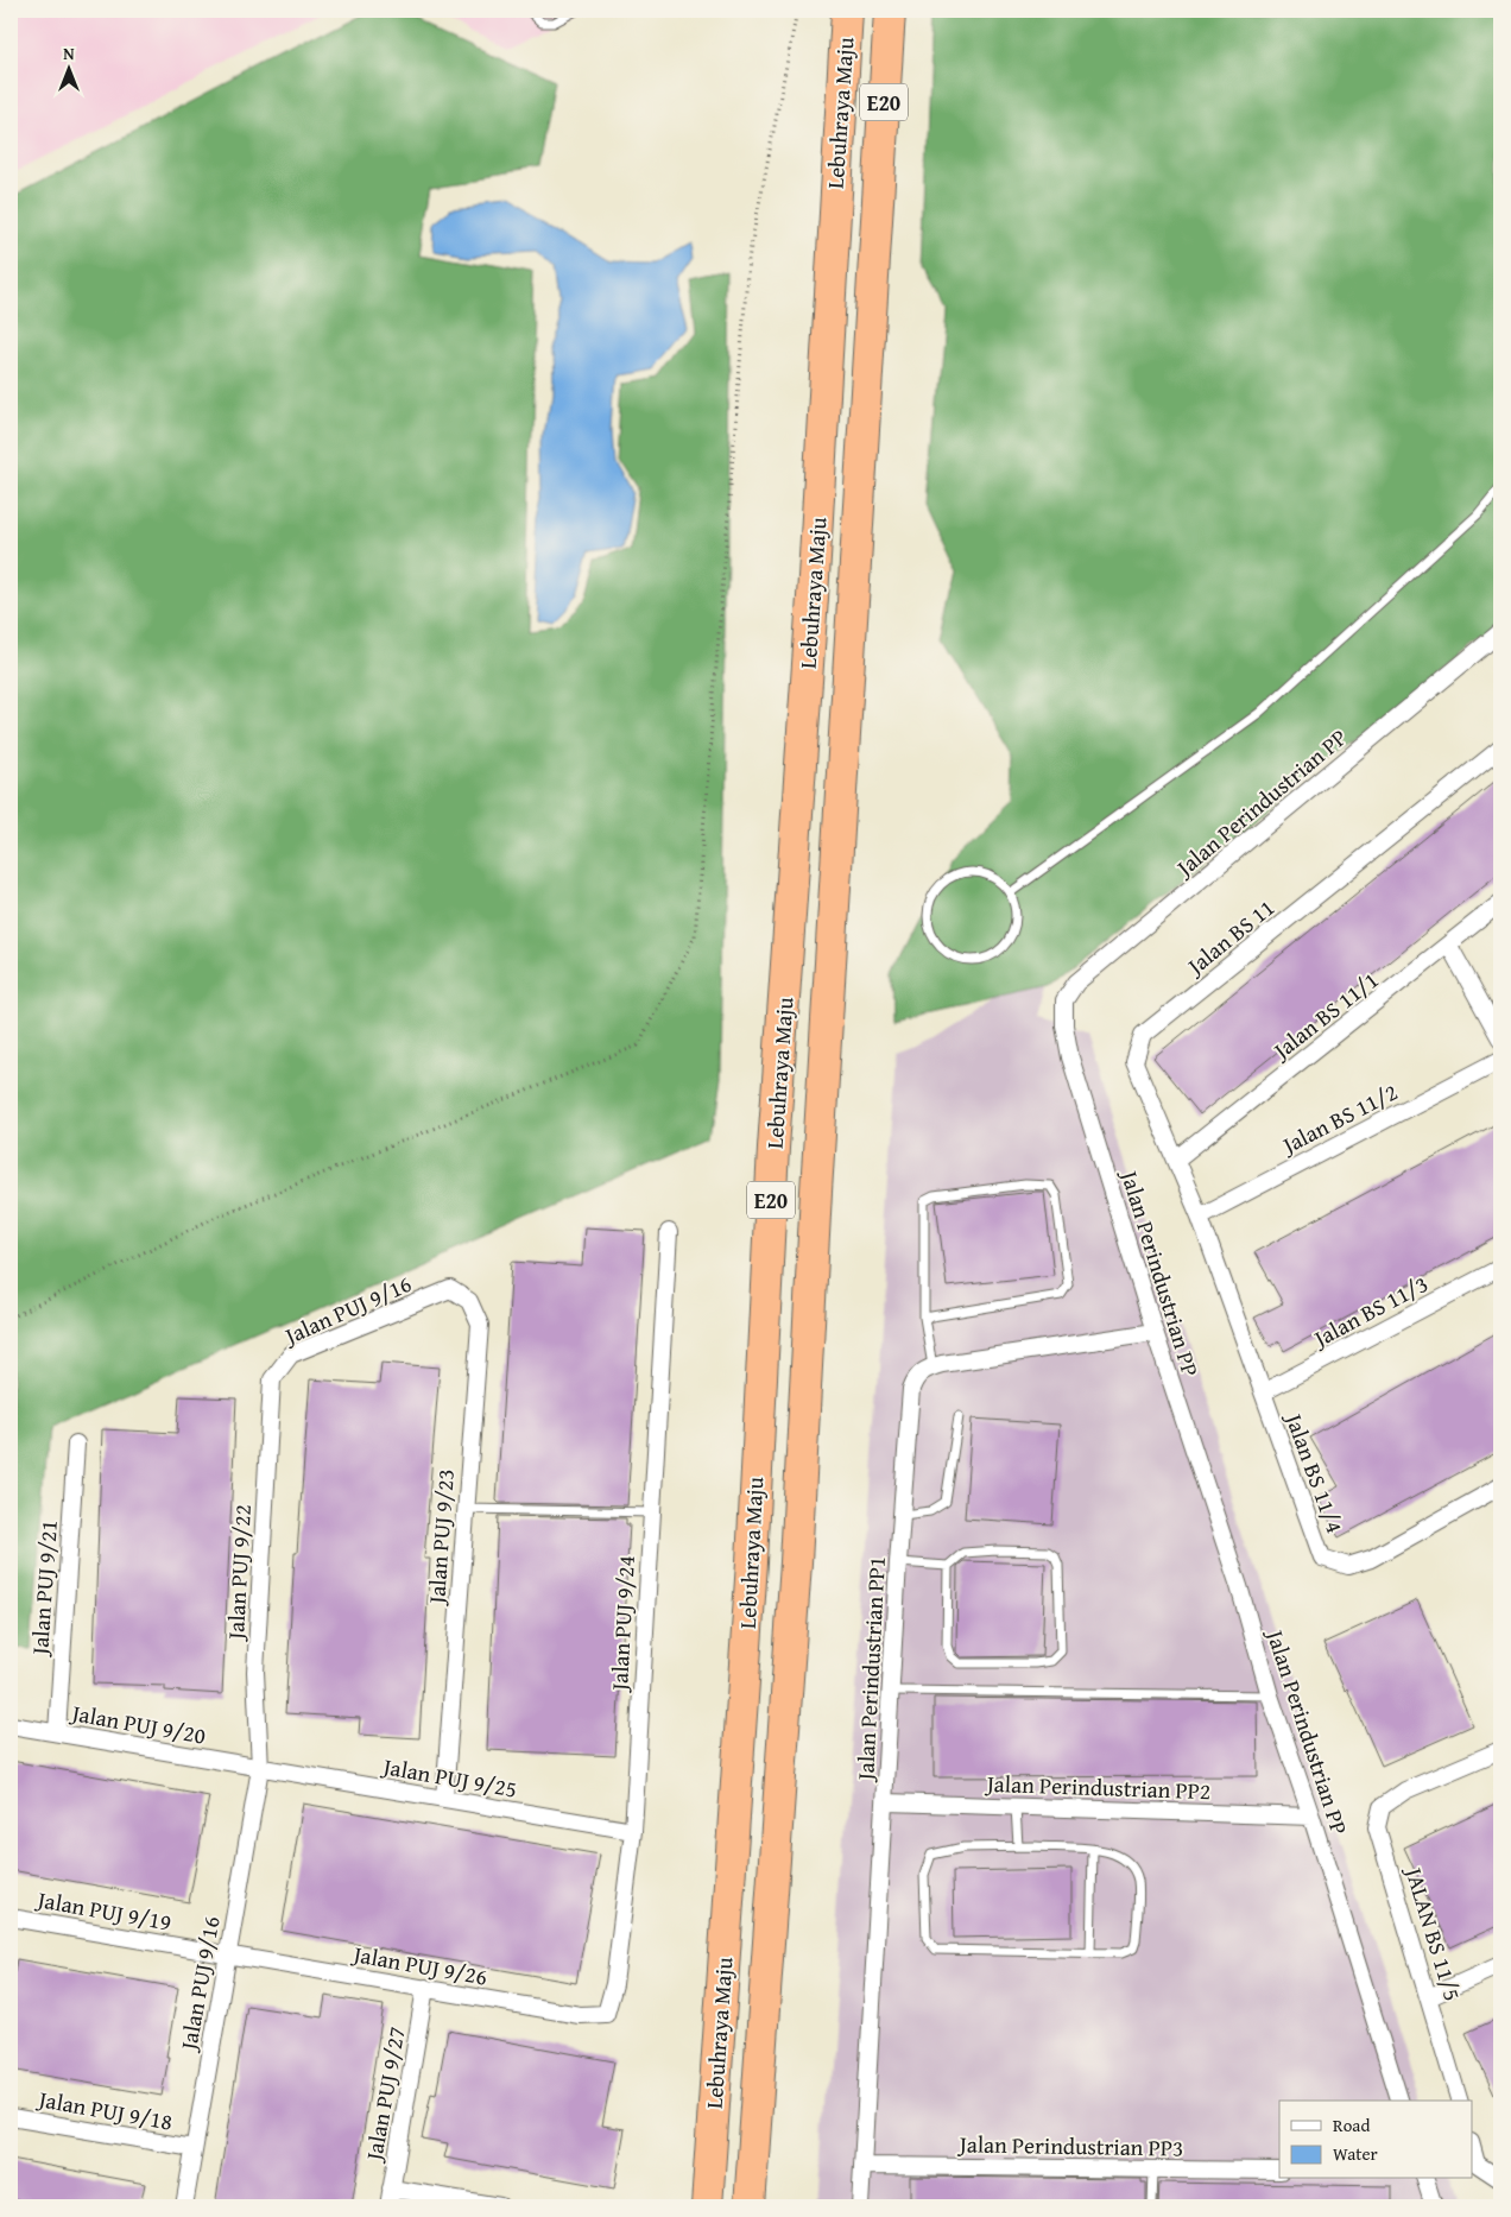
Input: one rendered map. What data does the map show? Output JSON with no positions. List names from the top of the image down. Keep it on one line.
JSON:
{"streets":{"highway":["E20","Lebuhraya Maju"],"street":["Jalan Perindustrian PP","Jalan BS 11","Jalan BS 11/1","Jalan BS 11/2","Jalan PUJ 9/16","Jalan BS 11/3","Jalan BS 11/4","Jalan PUJ 9/23","Jalan PUJ 9/22","Jalan PUJ 9/21","Jalan PUJ 9/24","Jalan Perindustrian PP1","Jalan PUJ 9/20","Jalan PUJ 9/25","Jalan Perindustrian PP2","Jalan PUJ 9/19","JALAN BS 11/5","Jalan PUJ 9/26","Jalan PUJ 9/27","Jalan PUJ 9/18","Jalan Perindustrian PP3"]},"crossings":[["Jalan Perindustrian PP","Jalan Perindustrian PP2"],["Jalan BS 11","Jalan BS 11/1"],["Jalan BS 11","Jalan BS 11/2"],["Jalan BS 11","Jalan BS 11/4"],["Jalan BS 11/2","Jalan BS 11/4"],["Jalan PUJ 9/16","Jalan PUJ 9/23"],["Jalan PUJ 9/16","Jalan PUJ 9/22"],["Jalan PUJ 9/16","Jalan PUJ 9/20"],["Jalan PUJ 9/16","Jalan PUJ 9/25"],["Jalan PUJ 9/16","Jalan PUJ 9/19"],["Jalan PUJ 9/16","Jalan PUJ 9/26"],["Jalan PUJ 9/16","Jalan PUJ 9/18"],["Jalan BS 11/3","Jalan BS 11/4"],["Jalan PUJ 9/23","Jalan PUJ 9/25"],["Jalan PUJ 9/22","Jalan PUJ 9/20"],["Jalan PUJ 9/22","Jalan PUJ 9/25"],["Jalan PUJ 9/21","Jalan PUJ 9/20"],["Jalan PUJ 9/24","Jalan PUJ 9/25"],["Jalan PUJ 9/24","Jalan PUJ 9/26"],["Jalan Perindustrian PP1","Jalan Perindustrian PP2"],["Jalan Perindustrian PP1","Jalan Perindustrian PP3"],["Jalan PUJ 9/20","Jalan PUJ 9/25"],["Jalan PUJ 9/19","Jalan PUJ 9/26"],["Jalan PUJ 9/26","Jalan PUJ 9/27"]],"legend":["Road","Water"],"north":"top"}
